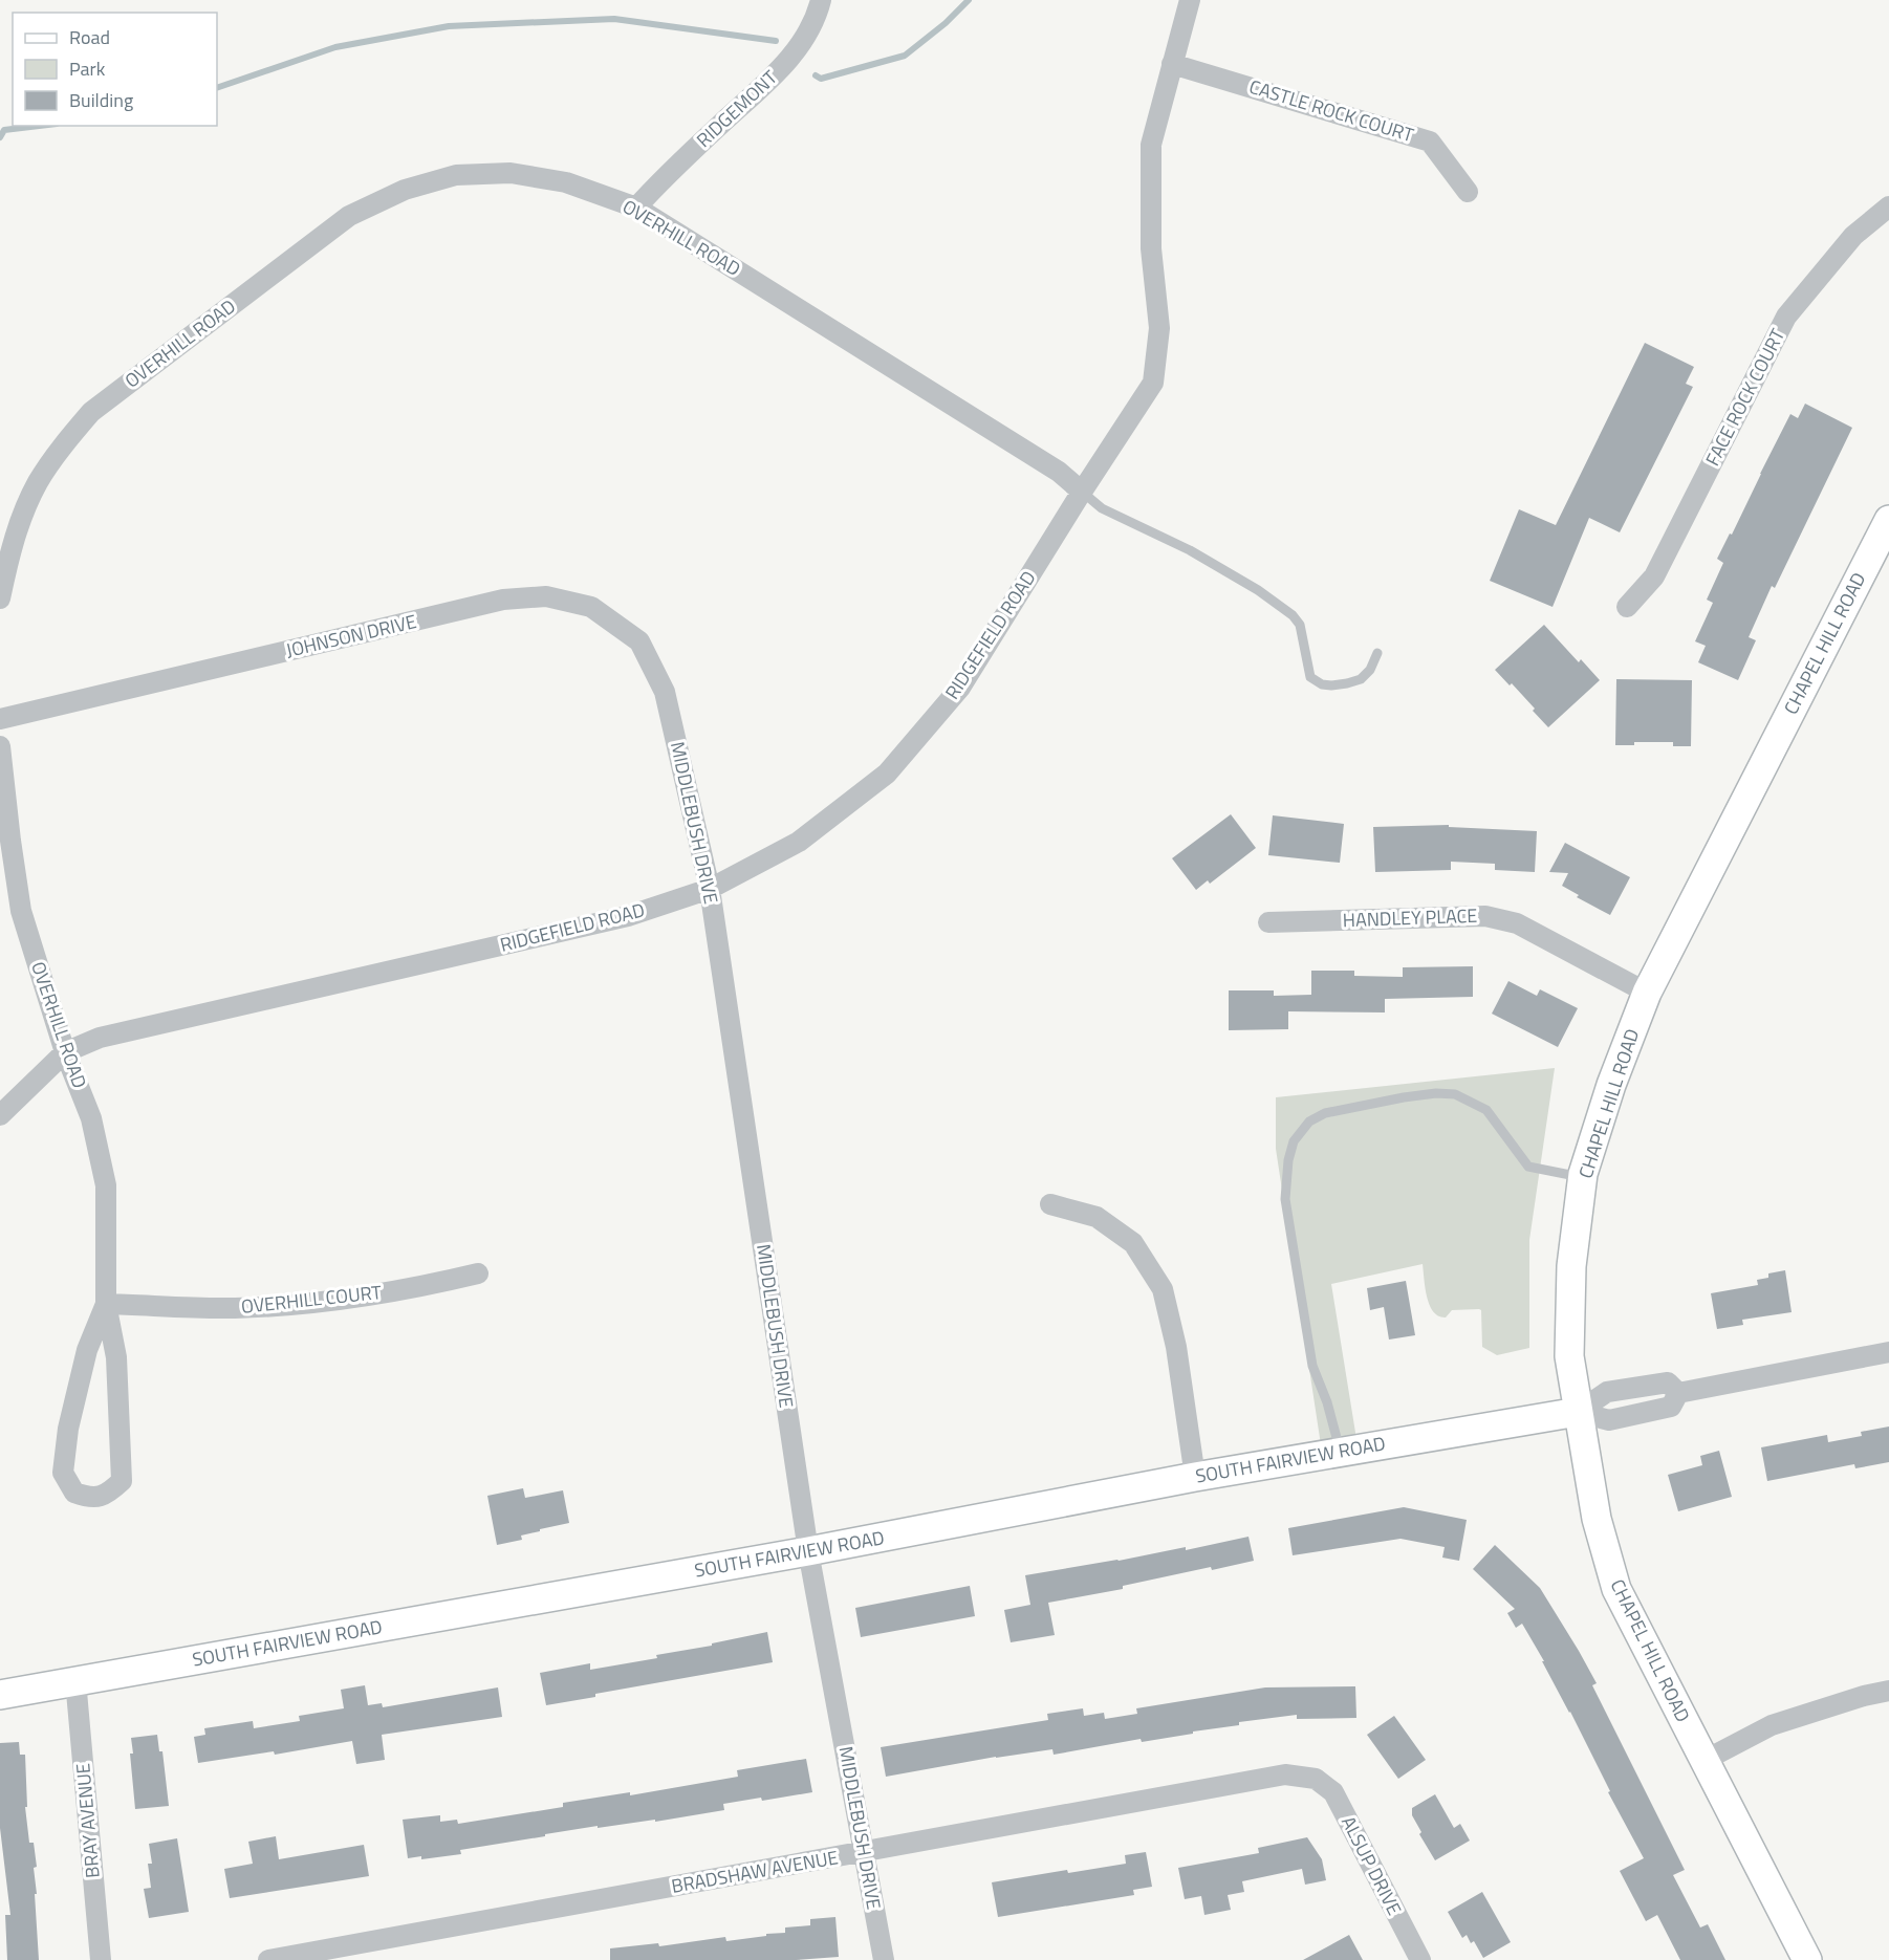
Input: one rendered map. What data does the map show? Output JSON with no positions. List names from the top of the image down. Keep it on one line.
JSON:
{"streets":{"street":["RIDGEMONT","CASTLE ROCK COURT","OVERHILL ROAD","FACE ROCK COURT","RIDGEFIELD ROAD","JOHNSON DRIVE","CHAPEL HILL ROAD","MIDDLEBUSH DRIVE","HANDLEY PLACE","OVERHILL COURT","SOUTH FAIRVIEW ROAD","BRAY AVENUE","ALSUP DRIVE","BRADSHAW AVENUE"]},"crossings":[["RIDGEMONT","OVERHILL ROAD"],["CASTLE ROCK COURT","RIDGEFIELD ROAD"],["OVERHILL ROAD","RIDGEFIELD ROAD"],["OVERHILL ROAD","OVERHILL COURT"],["RIDGEFIELD ROAD","MIDDLEBUSH DRIVE"],["JOHNSON DRIVE","MIDDLEBUSH DRIVE"],["CHAPEL HILL ROAD","HANDLEY PLACE"],["CHAPEL HILL ROAD","SOUTH FAIRVIEW ROAD"],["MIDDLEBUSH DRIVE","SOUTH FAIRVIEW ROAD"],["MIDDLEBUSH DRIVE","BRADSHAW AVENUE"],["SOUTH FAIRVIEW ROAD","BRAY AVENUE"],["ALSUP DRIVE","BRADSHAW AVENUE"]],"legend":["Road","Park","Building"]}
